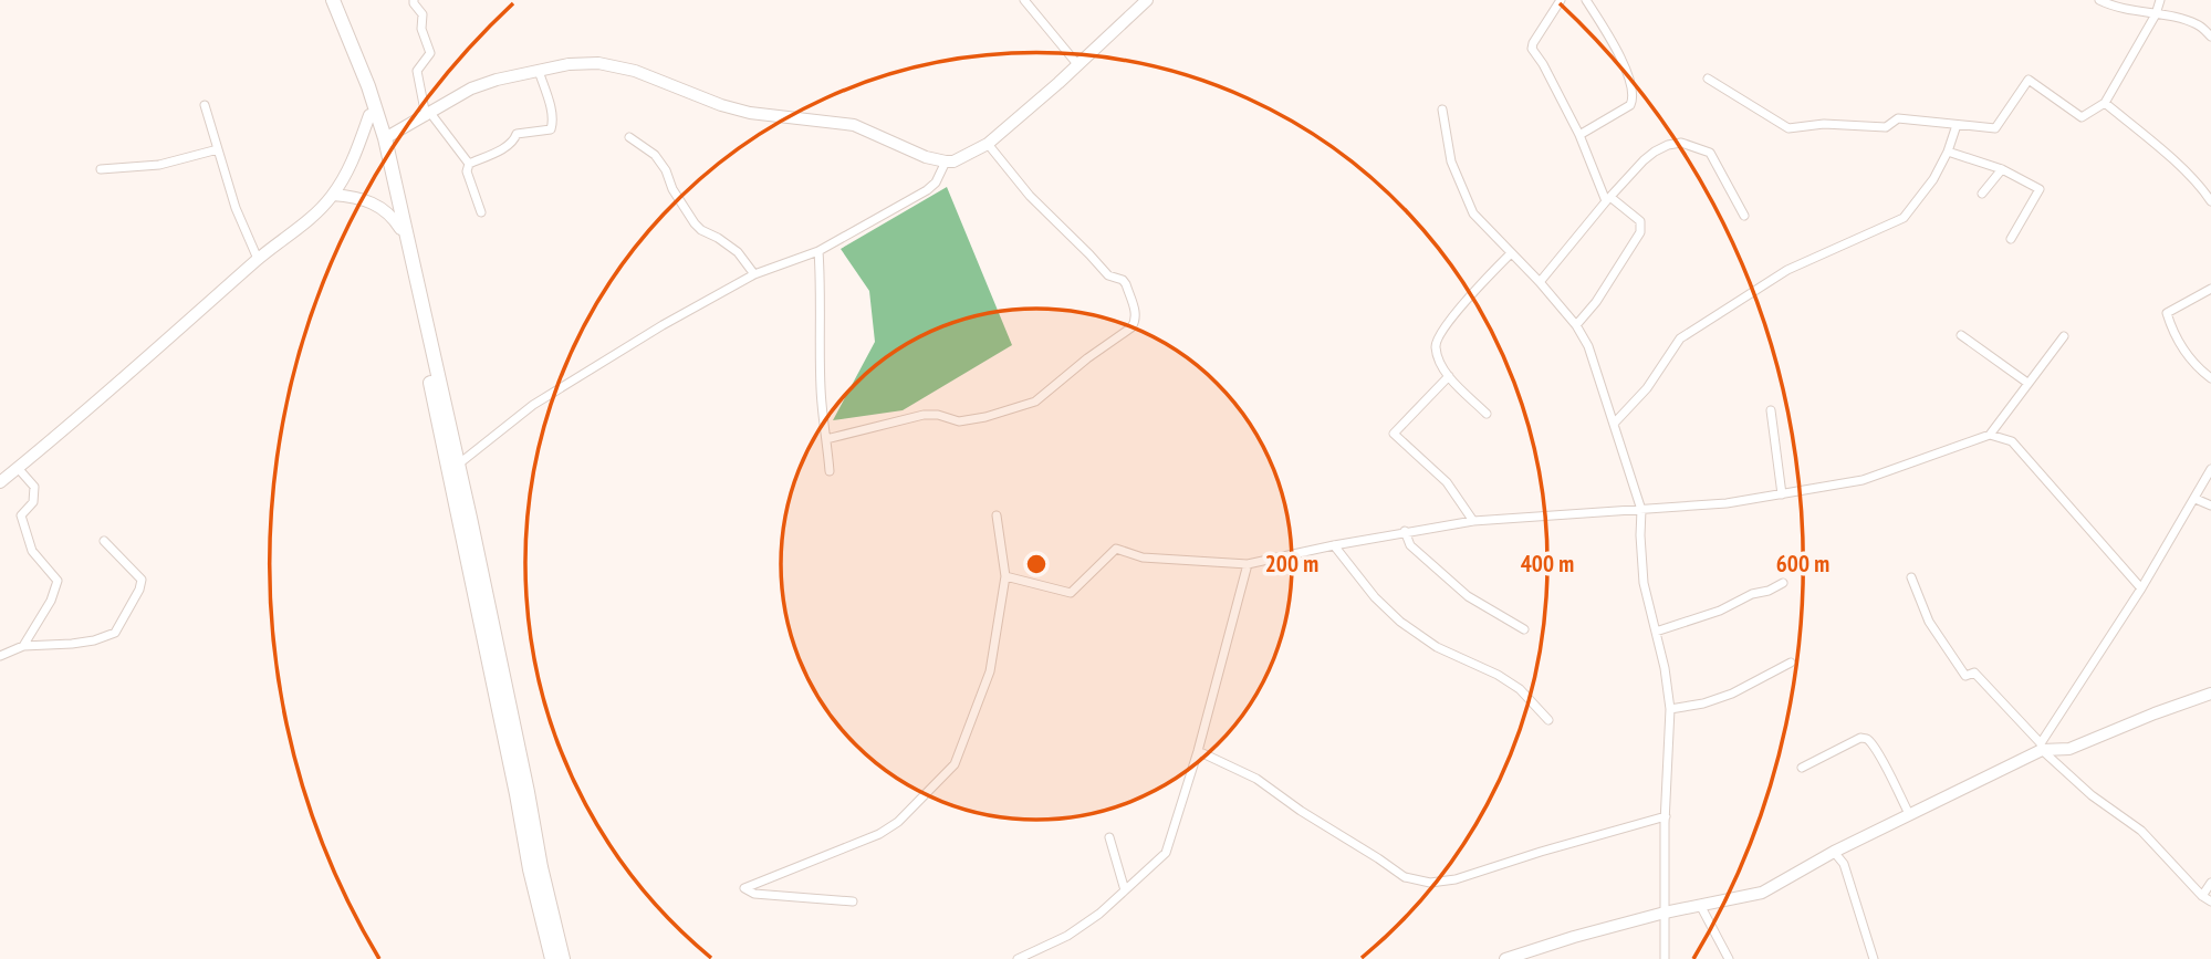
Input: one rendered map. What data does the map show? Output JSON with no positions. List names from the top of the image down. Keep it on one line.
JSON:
{"rings":["200 m","400 m","600 m"]}
